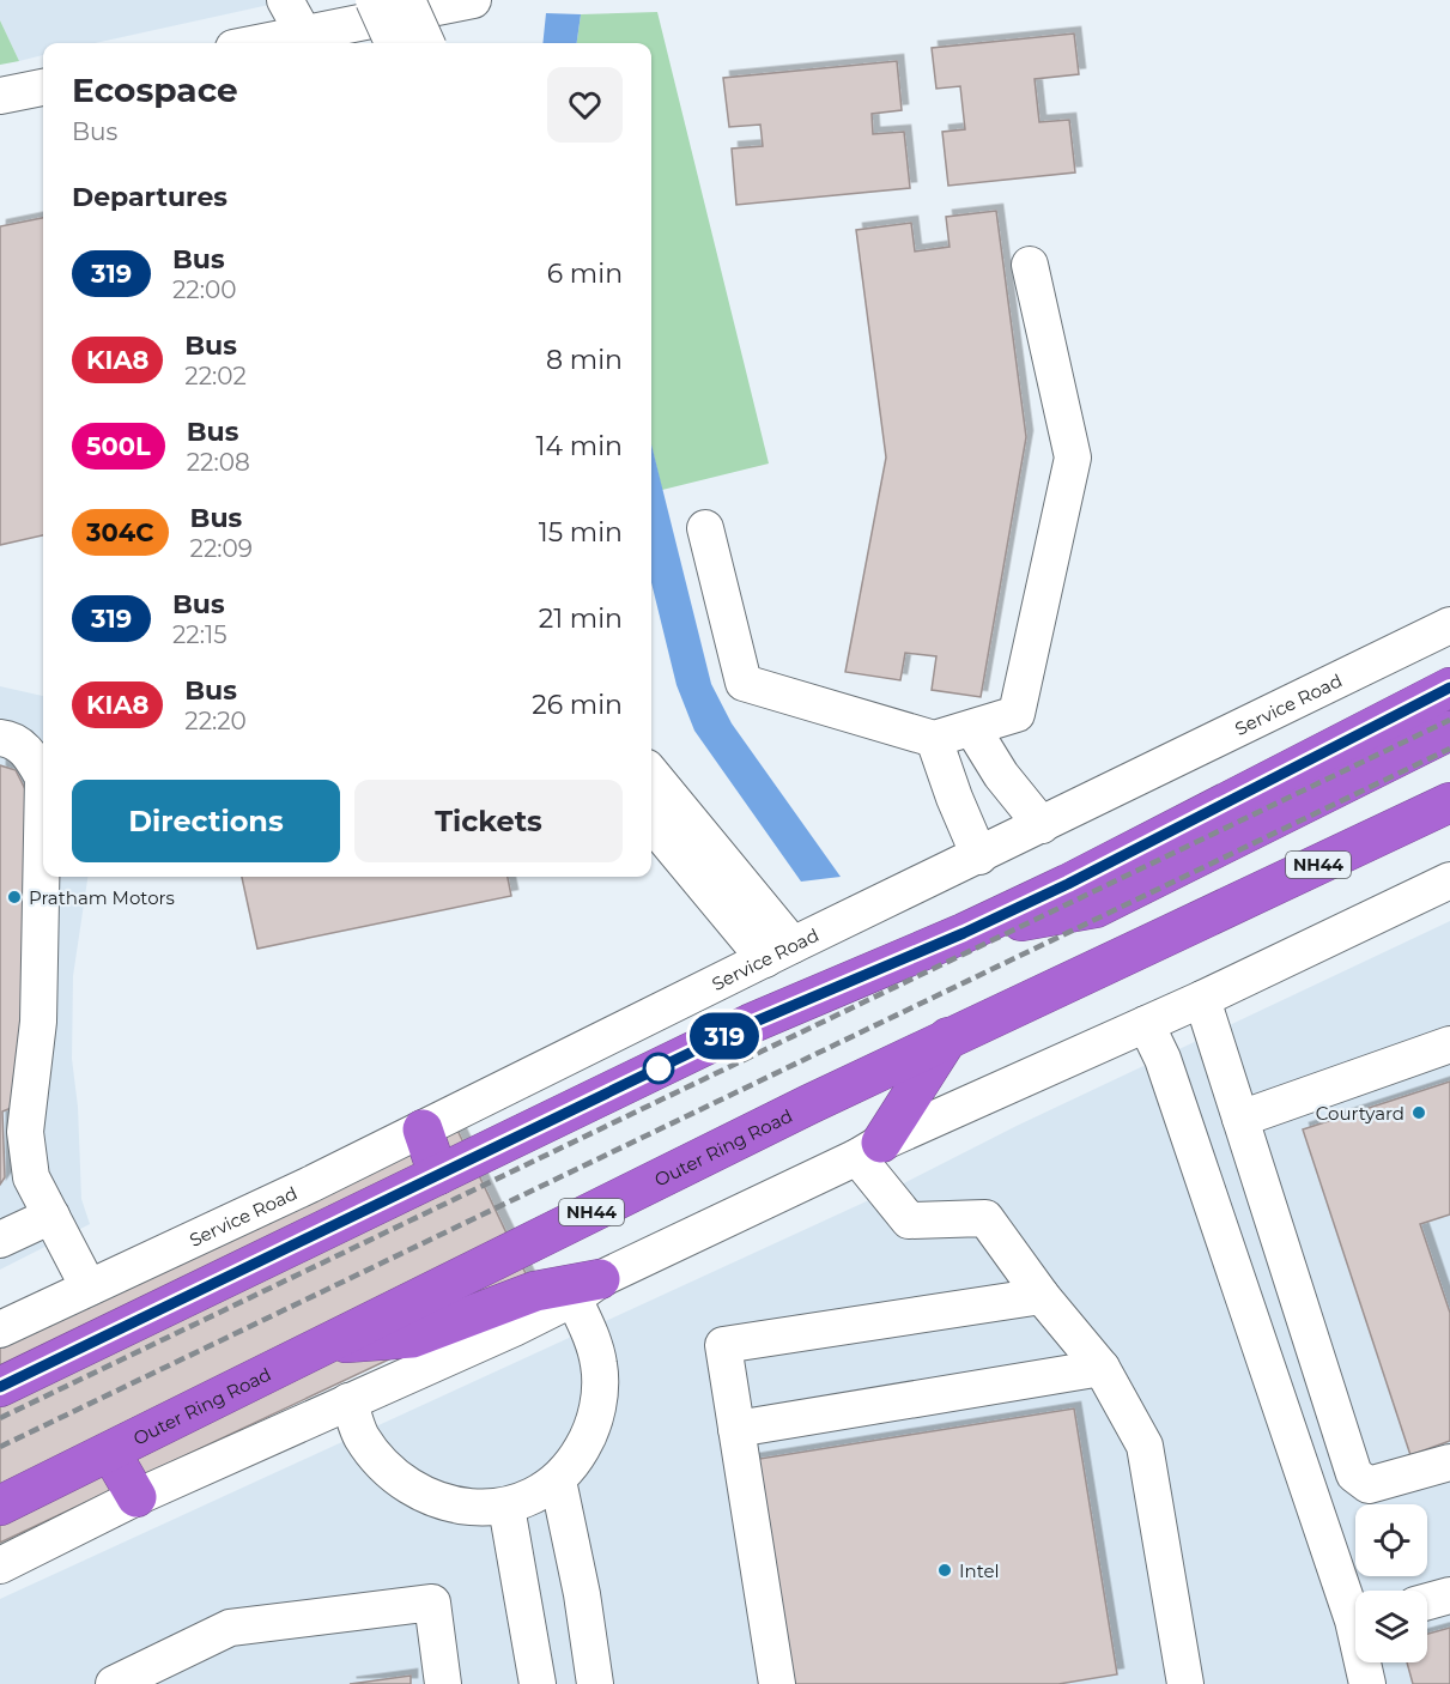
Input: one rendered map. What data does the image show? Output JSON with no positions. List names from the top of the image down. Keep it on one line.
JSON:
{"streets":{"highway":["NH44","Outer Ring Road"],"street":["Service Road"]},"places":["Pratham Motors","Courtyard","Intel"],"lines":["bus line 319"],"page":{"on_map":"319","heading":[["Ecospace","Bus"],"Departures"],"list":[{"mark":"319","name":"Bus","note":"22:00","value":"6 min"},{"mark":"KIA8","name":"Bus","note":"22:02","value":"8 min"},{"mark":"500L","name":"Bus","note":"22:08","value":"14 min"},{"mark":"304C","name":"Bus","note":"22:09","value":"15 min"},{"mark":"319","name":"Bus","note":"22:15","value":"21 min"},{"mark":"KIA8","name":"Bus","note":"22:20","value":"26 min"}],"buttons":["Directions","Tickets"]}}
